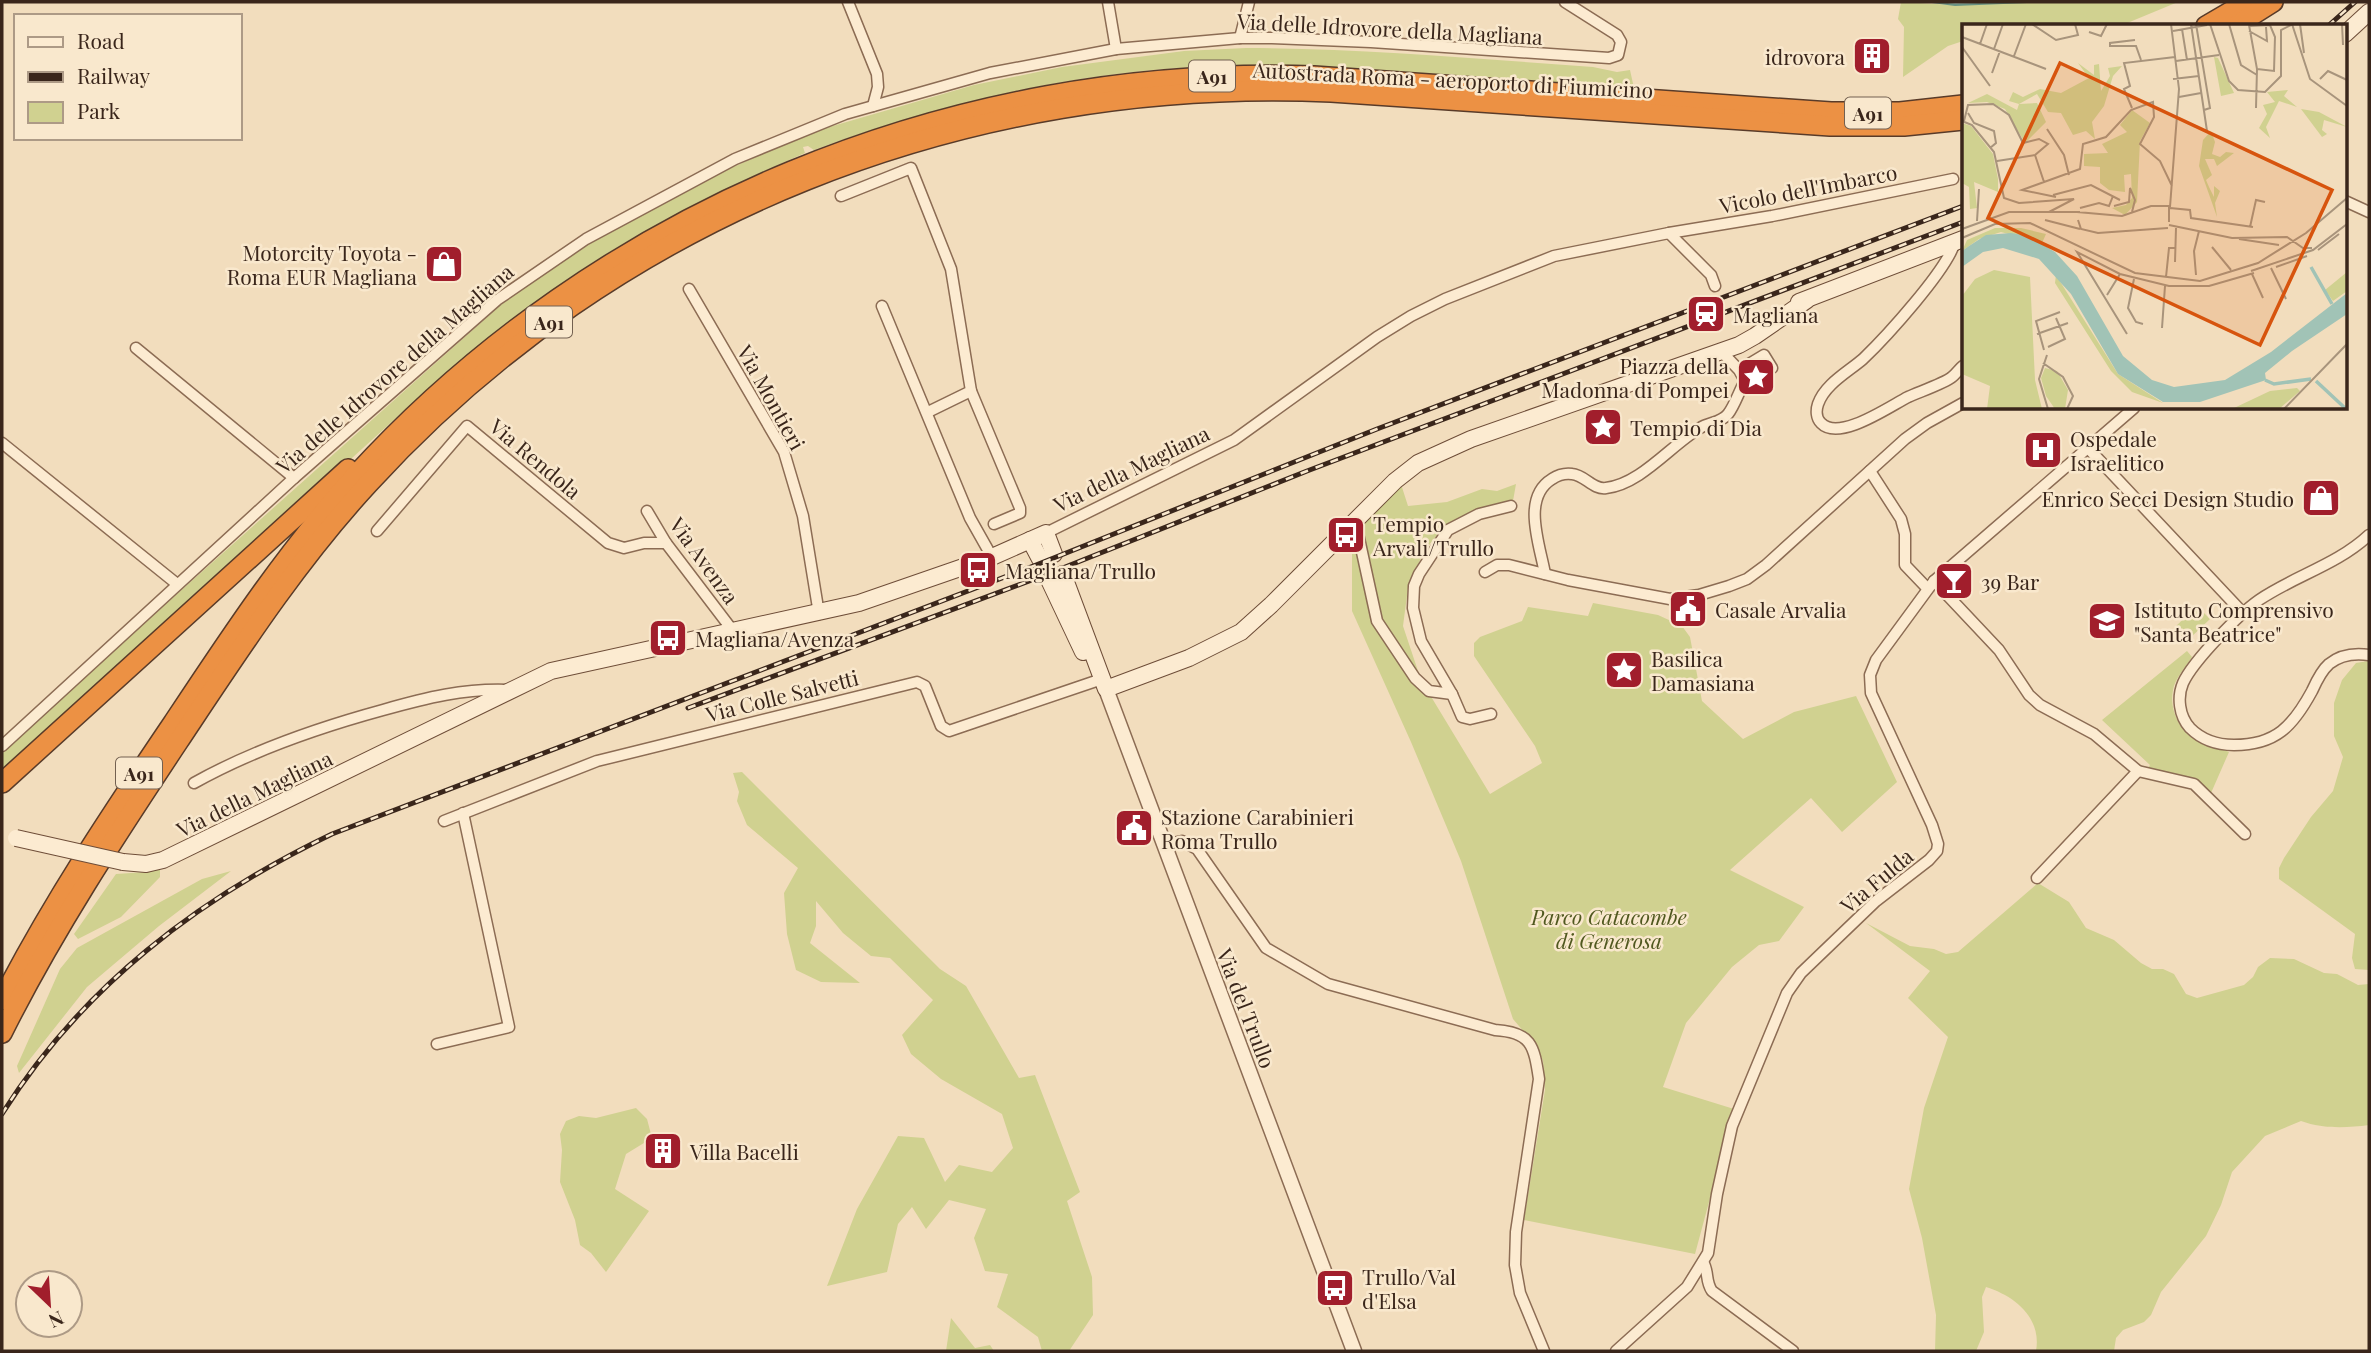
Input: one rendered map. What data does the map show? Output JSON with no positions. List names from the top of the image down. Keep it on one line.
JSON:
{"streets":{"highway":["A91","Autostrada Roma - aeroporto di Fiumicino"],"main road":["Via della Magliana","Via del Trullo"],"street":["Via delle Idrovore della Magliana","Vicolo dell'Imbarco","Via Montieri","Via Rendola","Via Avenza","Via Colle Salvetti","Via Fulda"]},"crossings":[["Vicolo dell'Imbarco","Via della Magliana"],["Via Montieri","Via della Magliana"],["Via Rendola","Via Avenza"],["Via della Magliana","Via Avenza"],["Via Colle Salvetti","Via del Trullo"]],"parks":["Parco Catacombe di Generosa"],"places":{"building":["idrovora","Villa Bacelli"],"shop":["Motorcity Toyota - Roma EUR Magliana","Enrico Secci Design Studio"],"station":["Magliana"],"place":["Piazza della Madonna di Pompei","Tempio di Dia","Basilica Damasiana"],"hospital":["Ospedale Israelitico"],"bus stop":["Tempio Arvali/Trullo","Magliana/Trullo","Magliana/Avenza","Trullo/Val d'Elsa"],"bar":["39 Bar"],"public building":["Casale Arvalia","Stazione Carabinieri Roma Trullo"],"school or university":["Istituto Comprensivo \"Santa Beatrice\""]},"legend":["Road","Railway","Park"],"north":"bottom right"}
